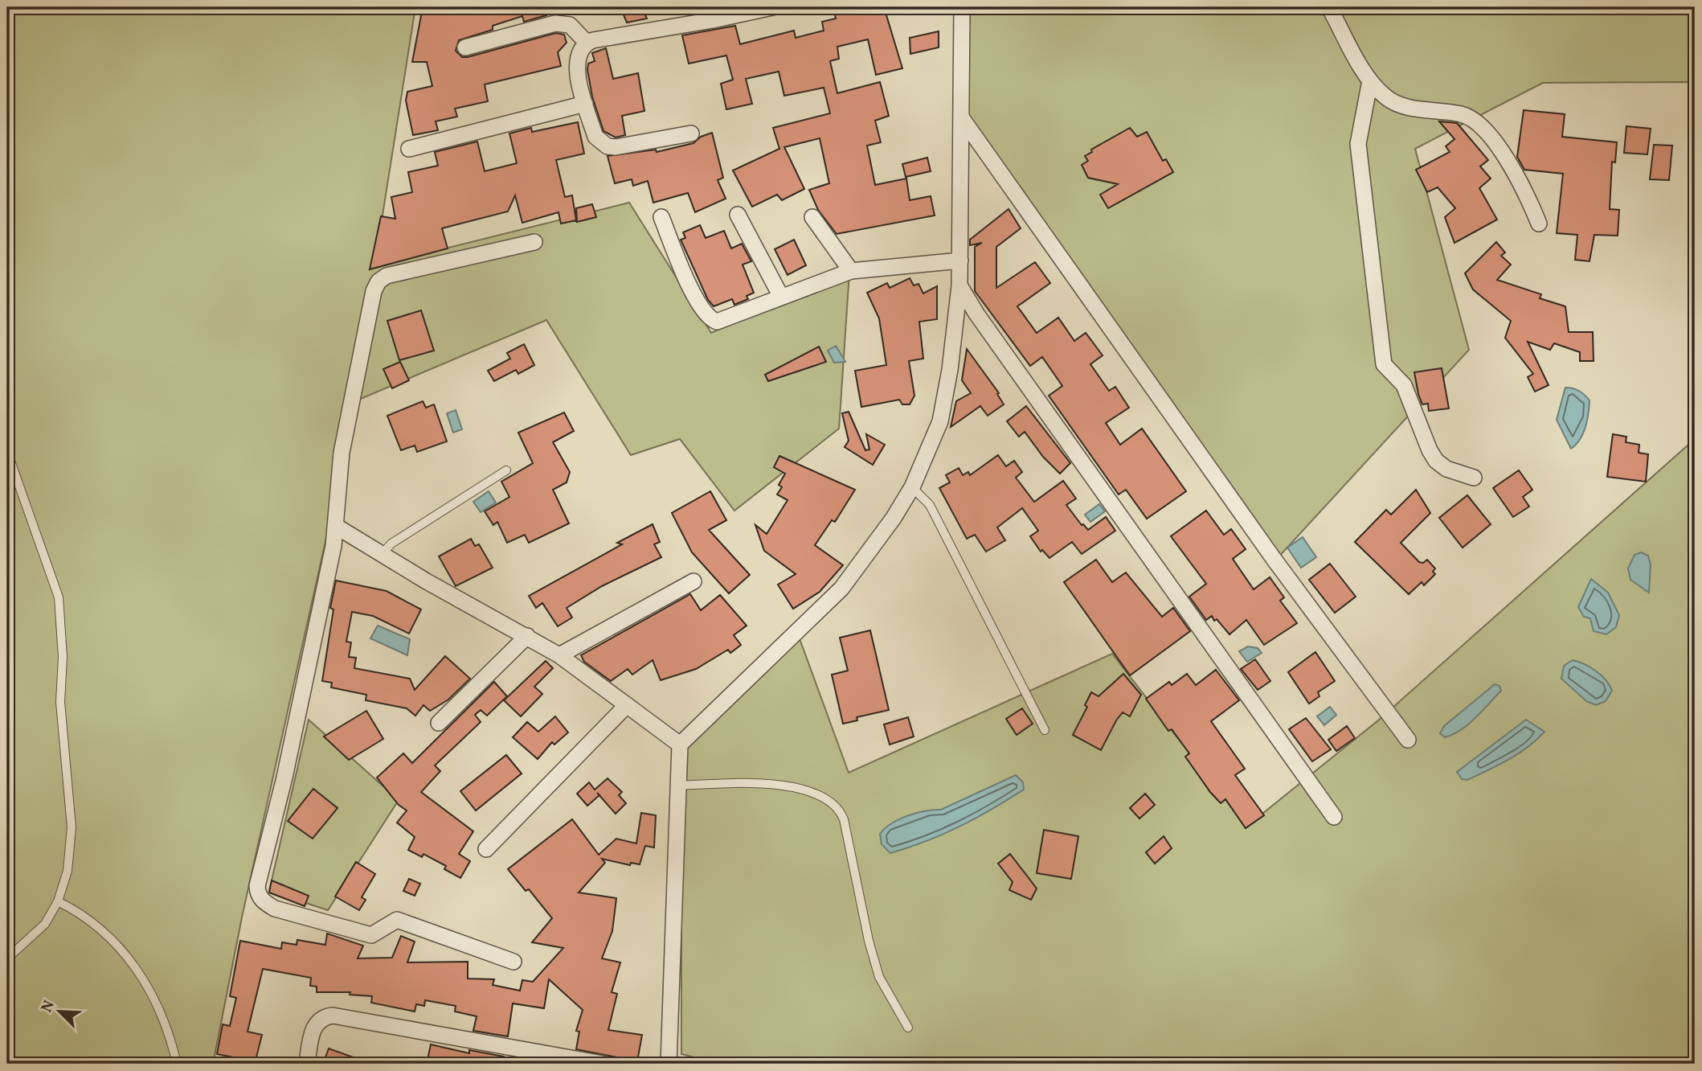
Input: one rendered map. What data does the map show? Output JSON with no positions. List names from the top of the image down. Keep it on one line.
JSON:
{"north":"top left"}
